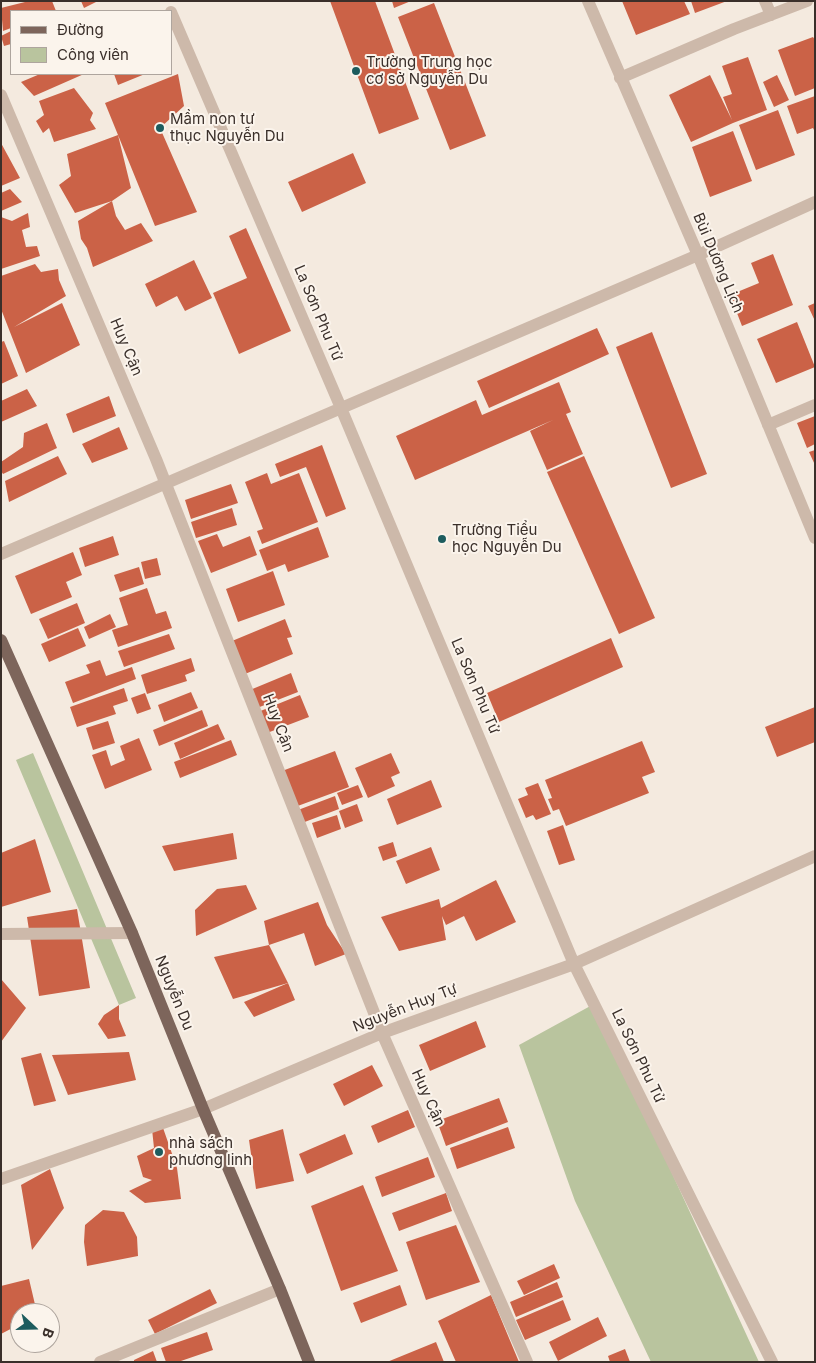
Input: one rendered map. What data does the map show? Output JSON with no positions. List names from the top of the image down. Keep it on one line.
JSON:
{"streets":{"main road":["Nguyễn Du"],"street":["Bùi Dương Lịch","La Sơn Phu Tử","Huy Cận","Nguyễn Huy Tự"]},"crossings":[["La Sơn Phu Tử","Nguyễn Huy Tự"],["Huy Cận","Nguyễn Huy Tự"],["Nguyễn Du","Nguyễn Huy Tự"]],"places":["Trường Trung học cơ sở Nguyễn Du","Mầm non tư thục Nguyễn Du","Trường Tiểu học Nguyễn Du","nhà sách phương linh"],"legend":["Đường","Công viên"],"north":"right"}
